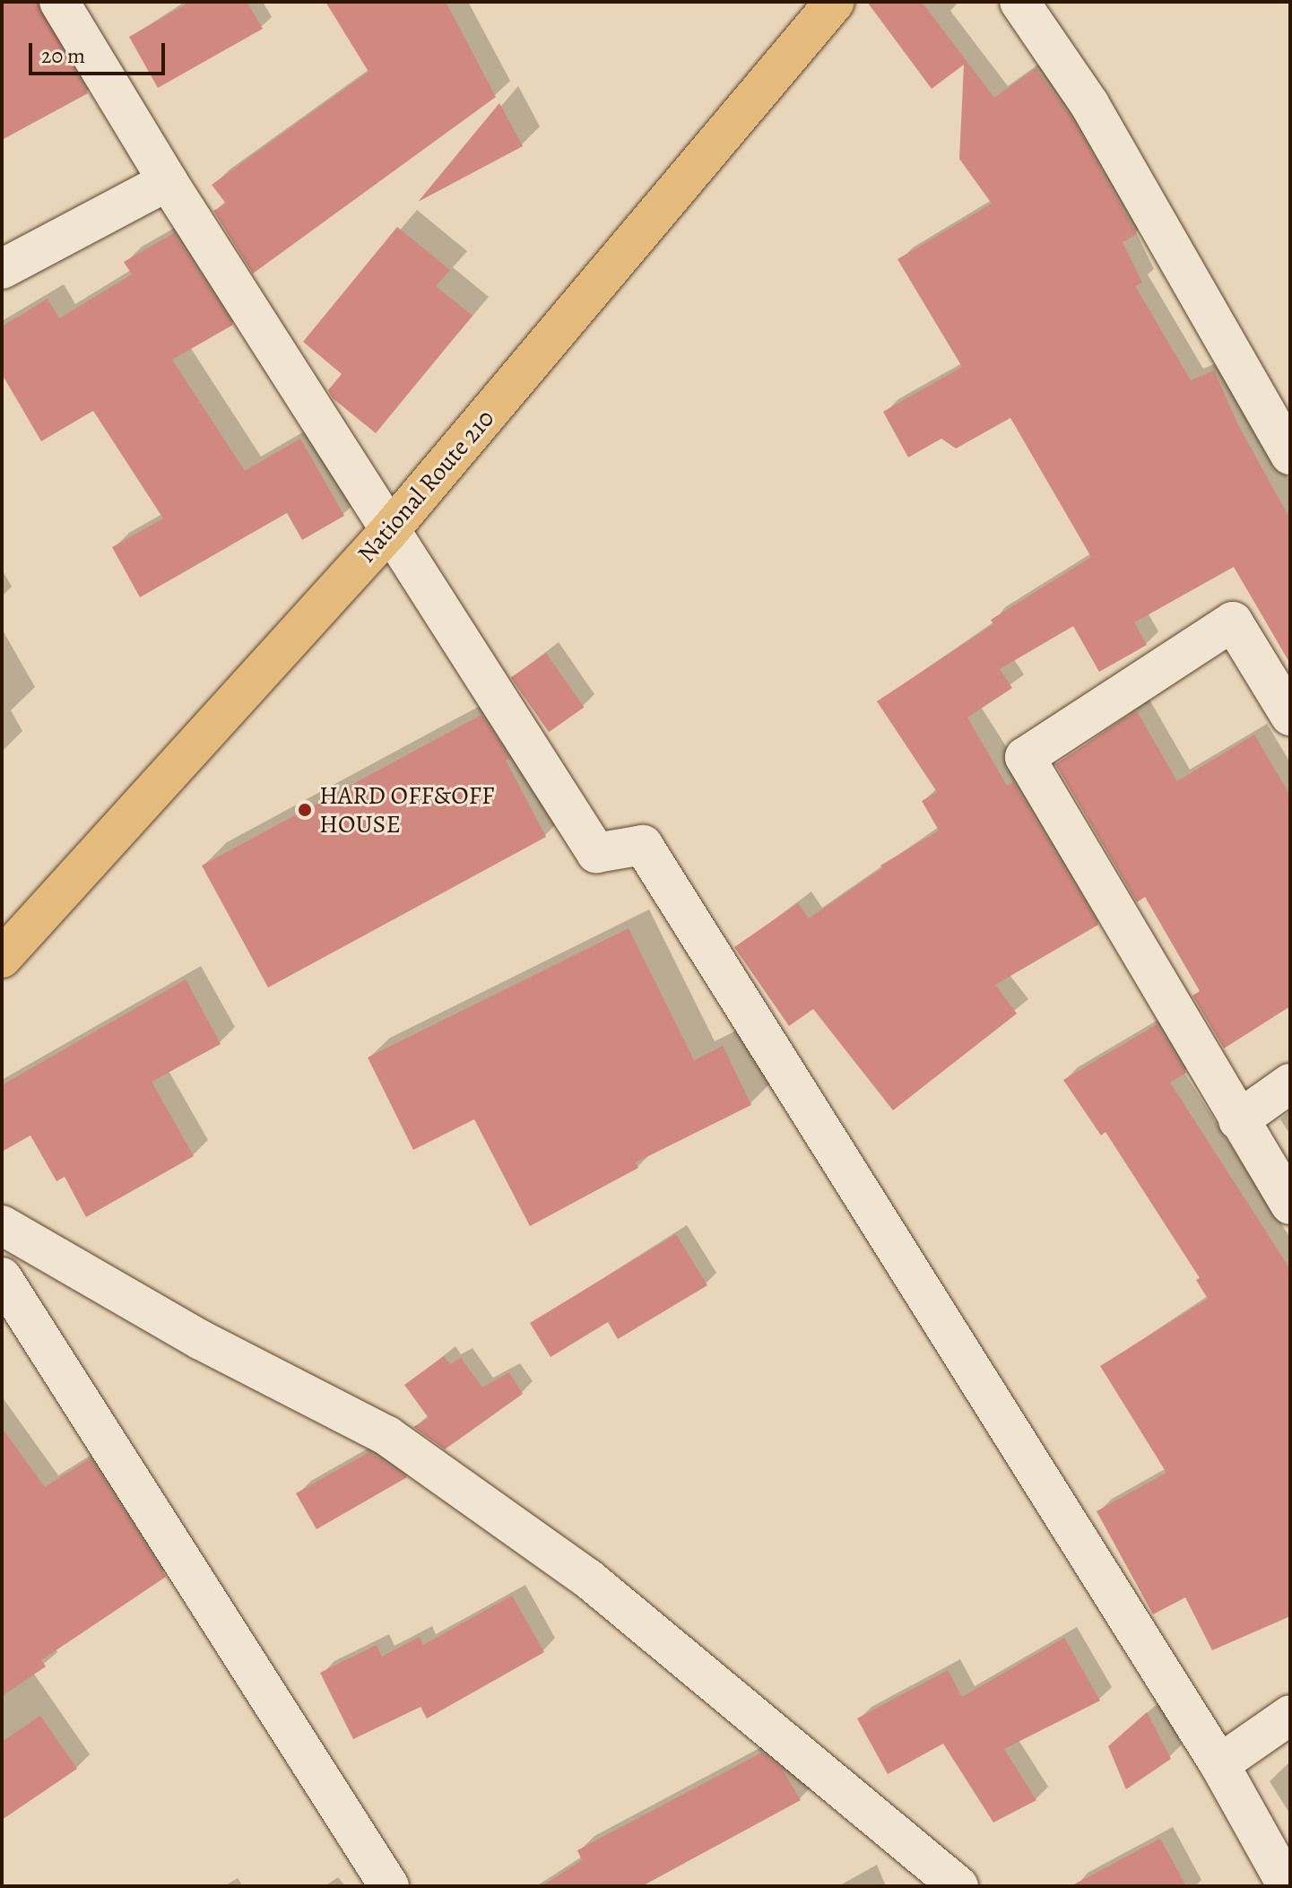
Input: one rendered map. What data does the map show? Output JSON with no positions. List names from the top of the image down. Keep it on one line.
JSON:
{"streets":{"highway":["National Route 210"]},"places":["HARD OFF&OFF HOUSE"],"scale_bar":"20 m"}
